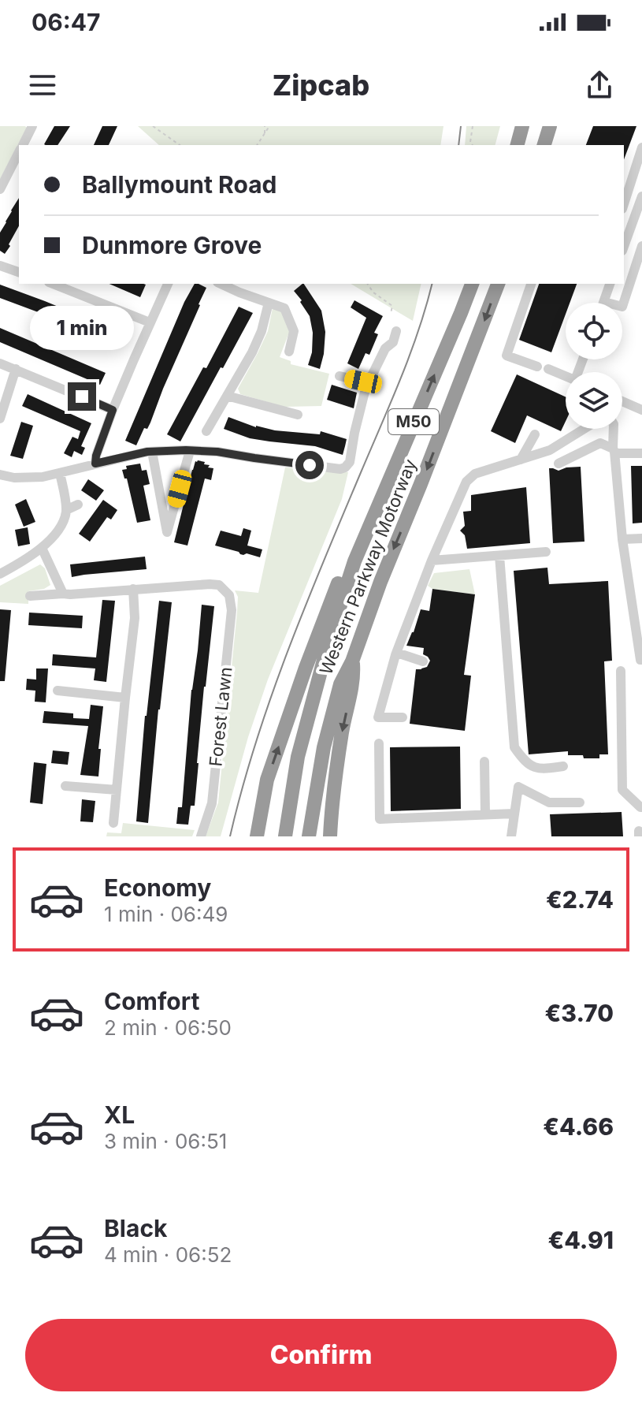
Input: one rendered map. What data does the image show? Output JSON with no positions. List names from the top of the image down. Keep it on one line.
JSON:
{"streets":{"highway":["M50","Western Parkway Motorway"],"street":["Forest Lawn"]},"crossings":[["M50","Western Parkway Motorway"]],"page":{"status":"06:47","header":"Zipcab","banner":["Ballymount Road","Dunmore Grove"],"bubble":"1 min","list":[{"name":"Economy","note":"1 min · 06:49","value":"€2.74"},{"name":"Comfort","note":"2 min · 06:50","value":"€3.70"},{"name":"XL","note":"3 min · 06:51","value":"€4.66"},{"name":"Black","note":"4 min · 06:52","value":"€4.91"}],"buttons":"Confirm"}}
